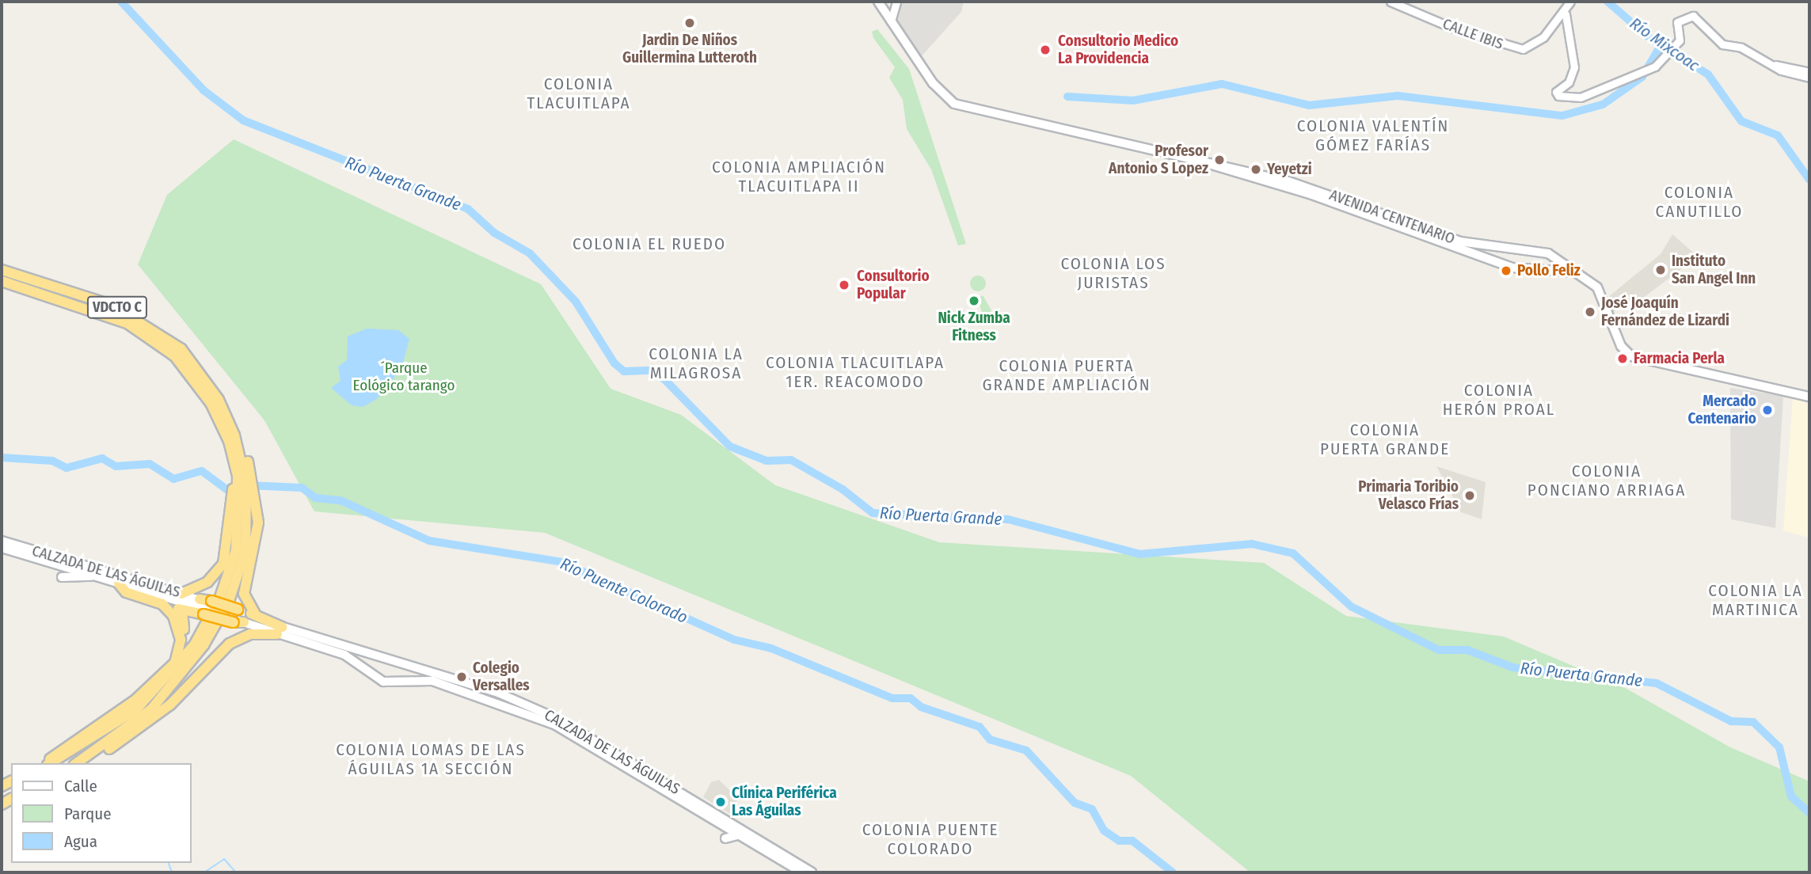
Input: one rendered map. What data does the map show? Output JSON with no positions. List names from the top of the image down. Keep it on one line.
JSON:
{"streets":{"highway":["VDCTO C"],"main road":["AVENIDA CENTENARIO","CALZADA DE LAS ÁGUILAS"],"street":["CALLE IBIS"]},"districts":["COLONIA TLACUITLAPA","COLONIA VALENTÍN GÓMEZ FARÍAS","COLONIA AMPLIACIÓN TLACUITLAPA II","COLONIA CANUTILLO","COLONIA EL RUEDO","COLONIA LOS JURISTAS","COLONIA LA MILAGROSA","COLONIA TLACUITLAPA 1ER. REACOMODO","COLONIA PUERTA GRANDE AMPLIACIÓN","COLONIA HERÓN PROAL","COLONIA PUERTA GRANDE","COLONIA PONCIANO ARRIAGA","COLONIA LA MARTINICA","COLONIA LOMAS DE LAS ÁGUILAS 1A SECCIÓN","COLONIA PUENTE COLORADO"],"water":["Río Mixcoac","Río Puerta Grande","Río Puente Colorado"],"parks":["´Parque Eológico tarango"],"places":["Jardin De Niños Guillermina Lutteroth","Consultorio Medico La Providencia","Profesor Antonio S Lopez","Yeyetzi","Instituto San Angel Inn","Pollo Feliz","Consultorio Popular","Nick Zumba Fitness","José Joaquín Fernández de Lizardi","Farmacia Perla","Mercado Centenario","Primaria Toribio Velasco Frías","Colegio Versalles","Clínica Periférica Las Águilas"],"legend":["Calle","Parque","Agua"]}
